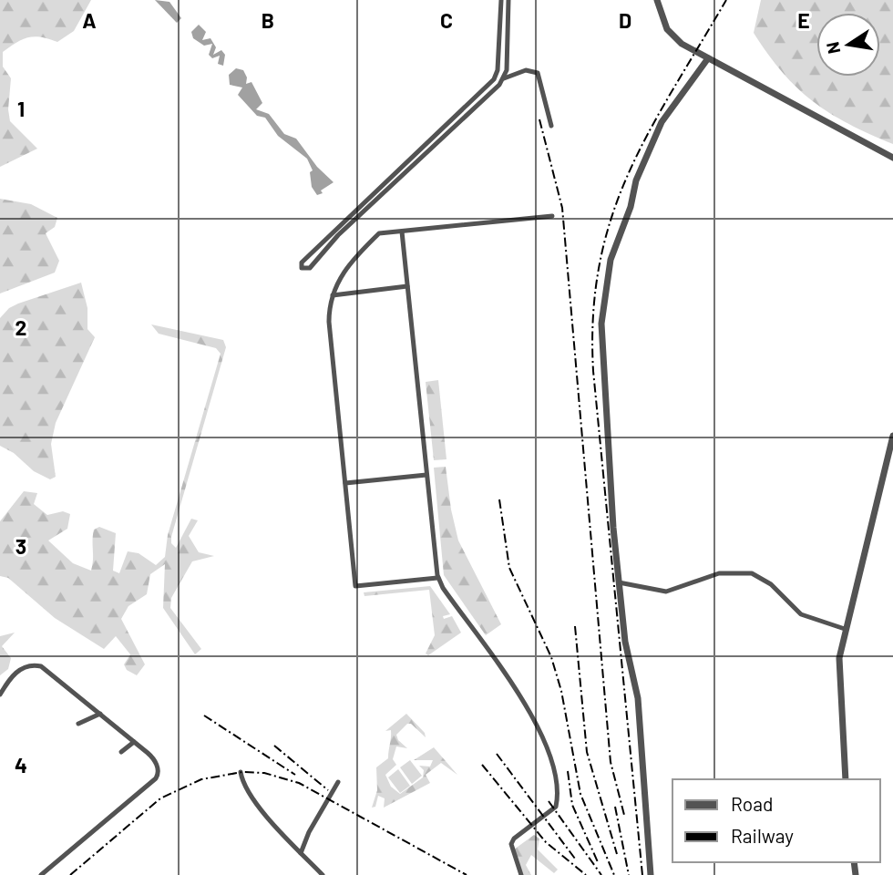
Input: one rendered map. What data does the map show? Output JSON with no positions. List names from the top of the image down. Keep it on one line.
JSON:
{"legend":["Road","Railway"],"north":"left","grid":{"columns":["A","B","C","D","E"],"rows":["1","2","3","4"]}}
